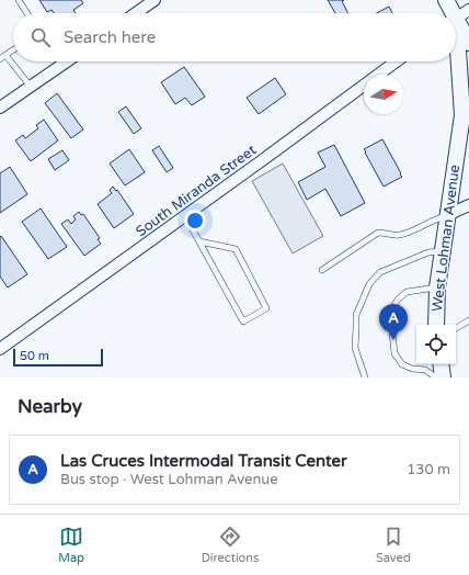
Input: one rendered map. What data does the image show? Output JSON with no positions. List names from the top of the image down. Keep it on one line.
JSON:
{"streets":{"main road":["West Lohman Avenue"],"street":["South Miranda Street"]},"scale_bar":"50 m","north":"right","page":{"search":"Search here","pins":"A","scale":"50 m","heading":"Nearby","list":[{"mark":"A","name":"Las Cruces Intermodal Transit Center","note":"Bus stop · West Lohman Avenue","value":"130 m"}],"nav":["Map","Directions","Saved"]}}
